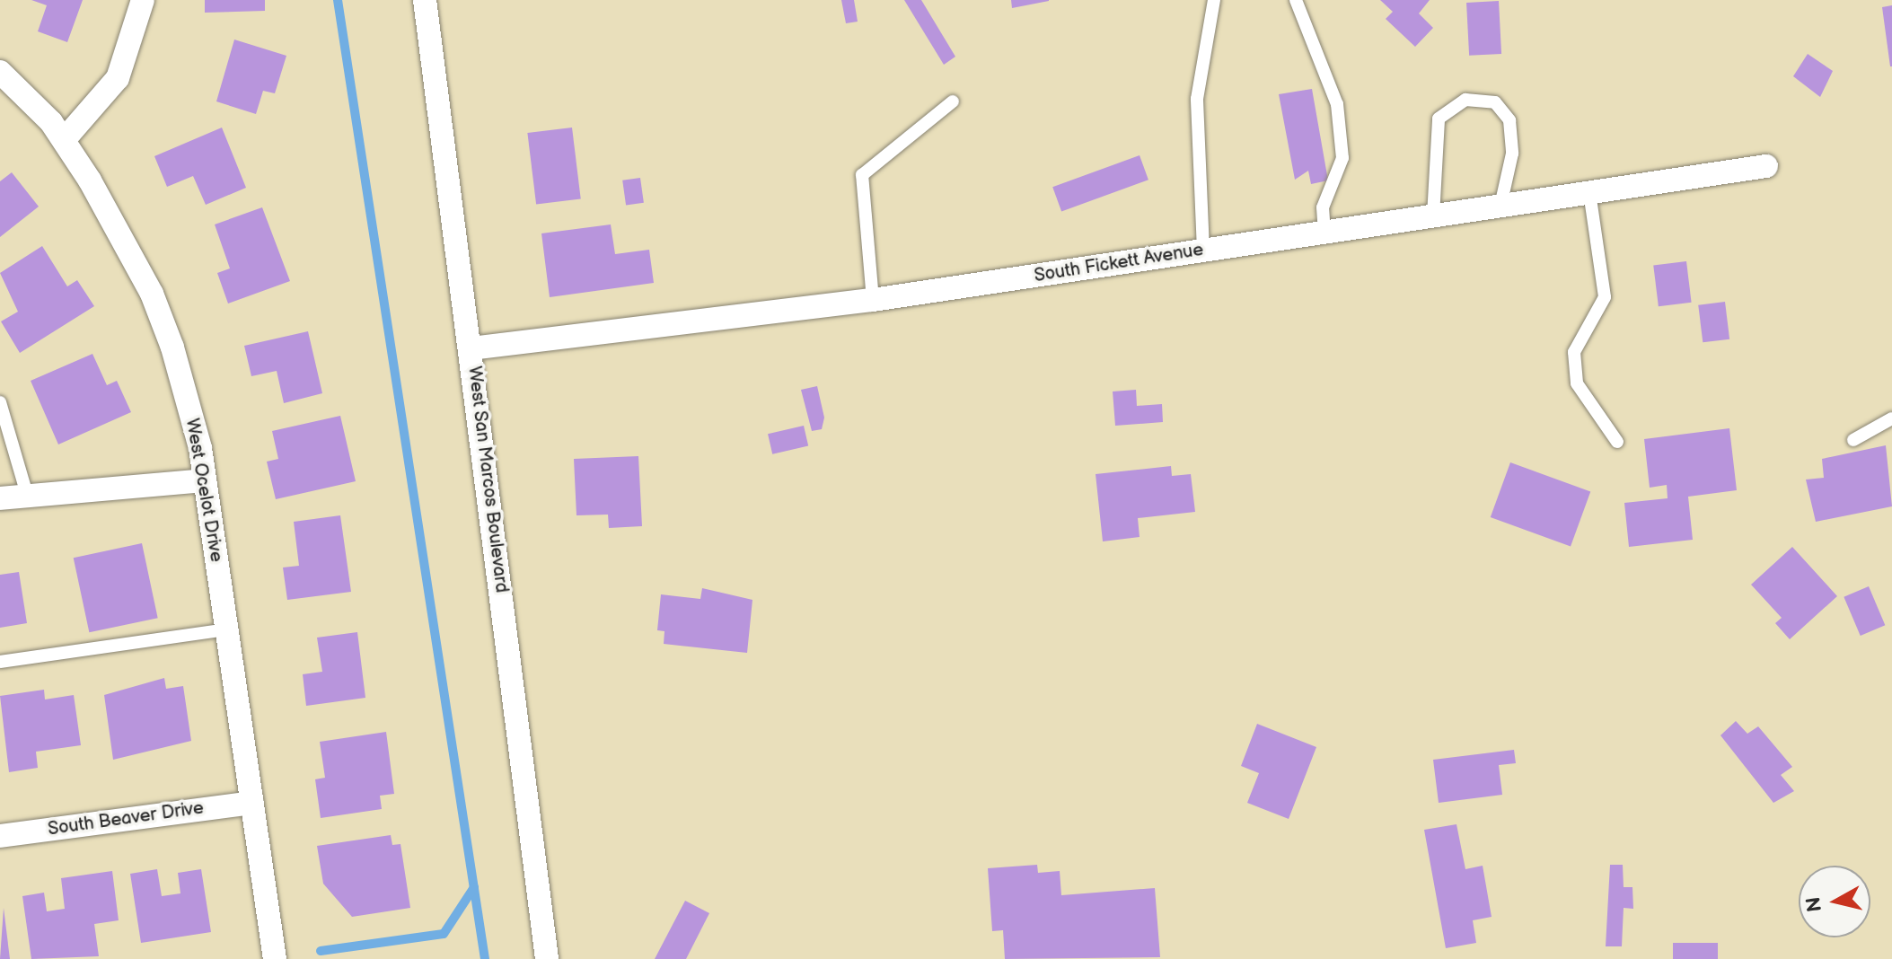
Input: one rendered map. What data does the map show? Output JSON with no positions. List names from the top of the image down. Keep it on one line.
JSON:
{"streets":{"street":["South Fickett Avenue","West San Marcos Boulevard","West Ocelot Drive","South Beaver Drive"]},"crossings":[["South Fickett Avenue","West San Marcos Boulevard"],["West Ocelot Drive","South Beaver Drive"]],"north":"left"}
